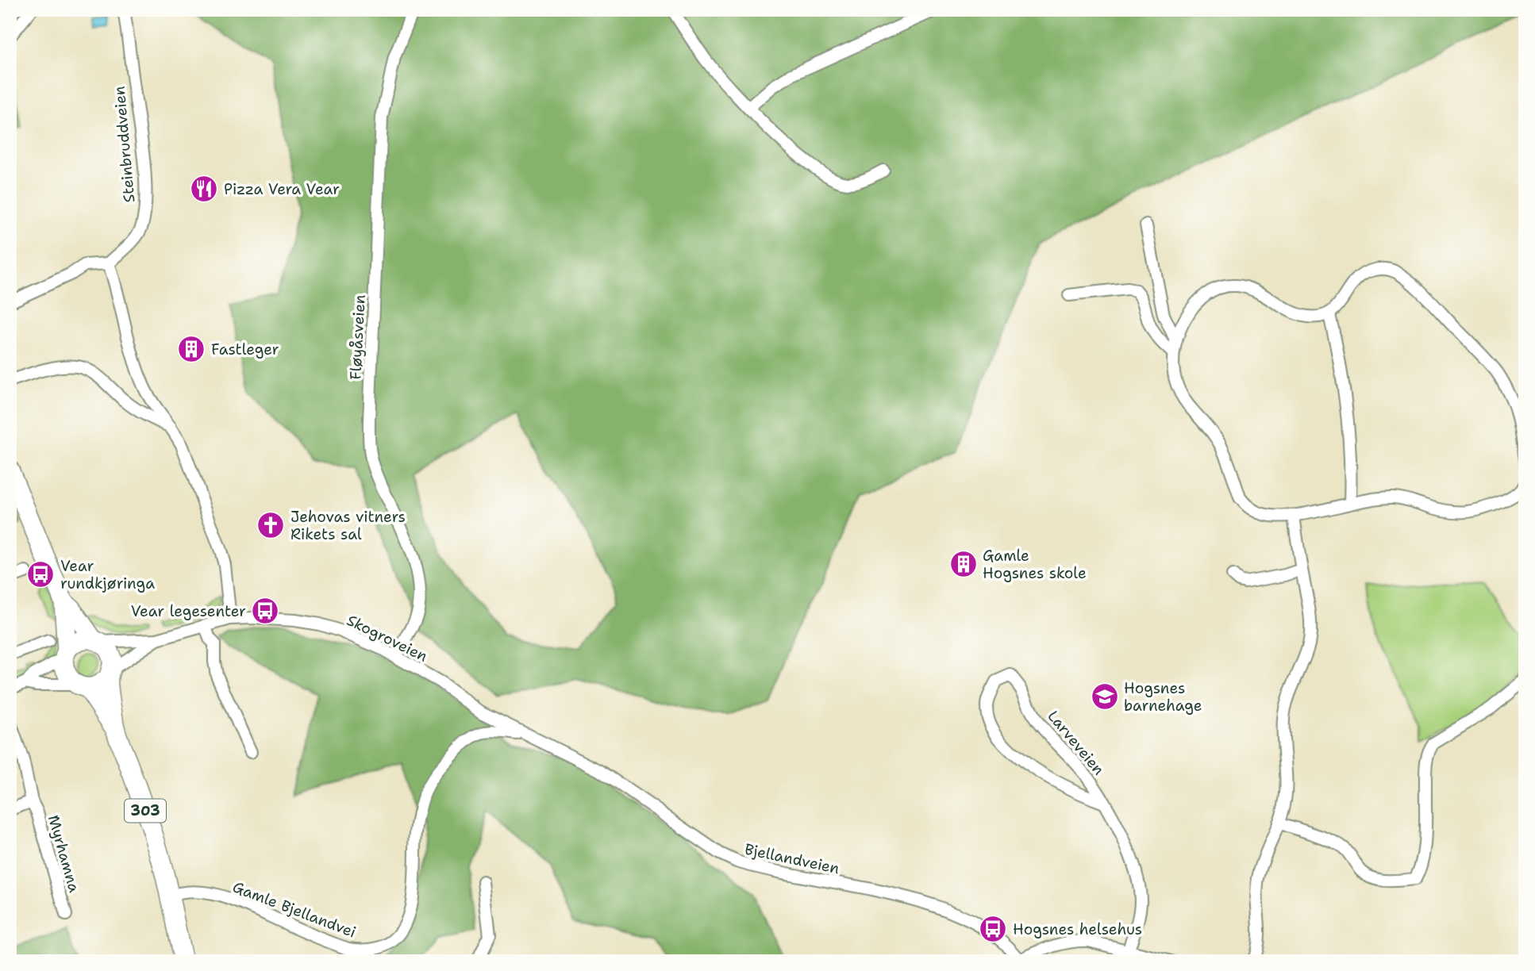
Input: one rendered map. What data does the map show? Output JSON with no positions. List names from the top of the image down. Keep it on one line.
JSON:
{"streets":{"main road":["303"],"street":["Steinbruddveien","Fløyåsveien","Skogroveien","Larveveien","Myrhamna","Bjellandveien","Gamle Bjellandvei"]},"crossings":[["Fløyåsveien","Skogroveien"],["Skogroveien","303"],["Skogroveien","Bjellandveien"],["Larveveien","Bjellandveien"],["303","Gamle Bjellandvei"],["Bjellandveien","Gamle Bjellandvei"]],"places":{"restaurant":["Pizza Vera Vear"],"building":["Fastleger","Gamle Hogsnes skole"],"church":["Jehovas vitners Rikets sal"],"bus stop":["Vear rundkjøringa","Vear legesenter","Hogsnes helsehus"],"school or university":["Hogsnes barnehage"]}}
